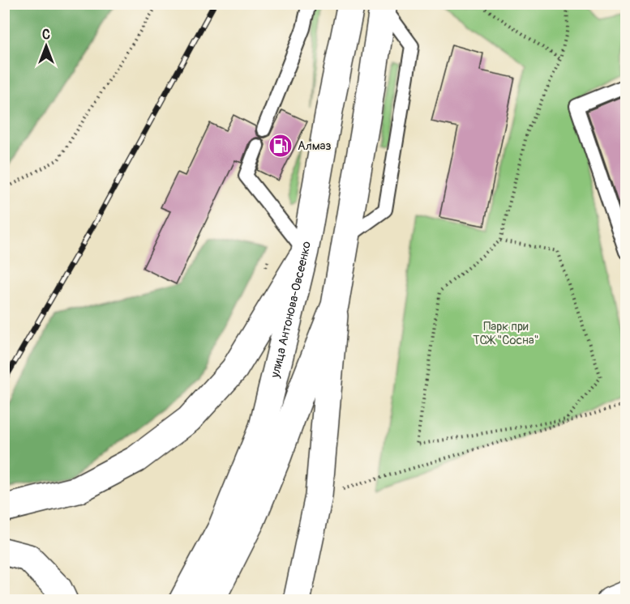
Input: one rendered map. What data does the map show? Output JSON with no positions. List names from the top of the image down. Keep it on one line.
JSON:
{"streets":{"main road":["улица Антонова-Овсеенко"]},"parks":["Парк при ТСЖ \"Сосна\""],"places":{"fuel station":["Алмаз"]},"north":"top"}
